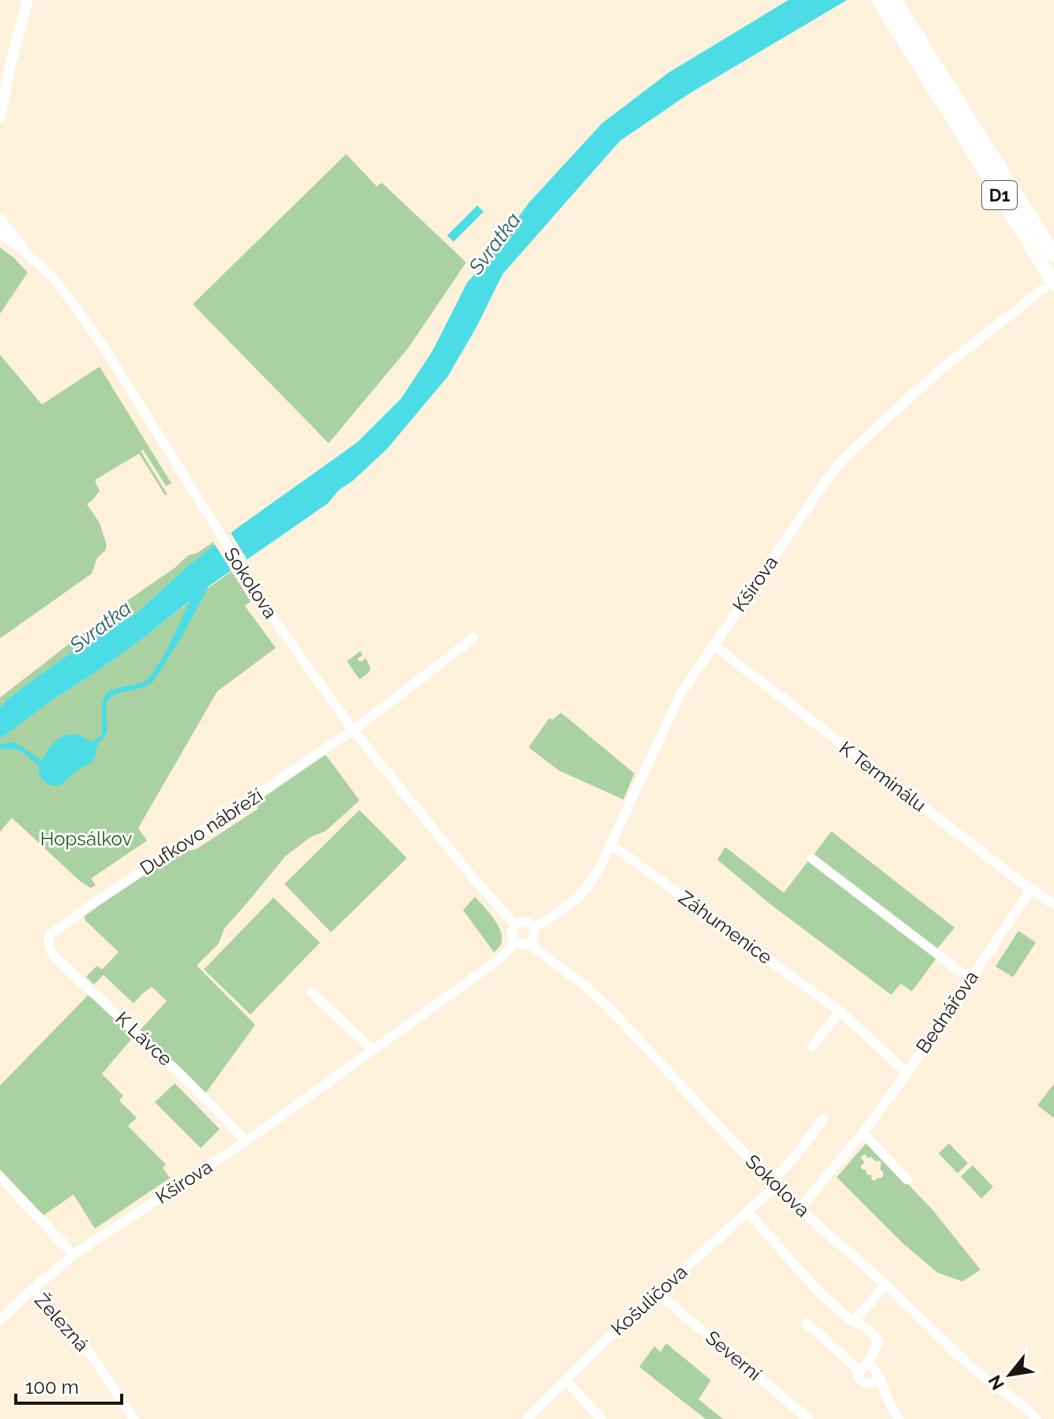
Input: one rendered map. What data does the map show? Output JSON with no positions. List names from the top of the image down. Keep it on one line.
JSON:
{"streets":{"highway":["D1"],"street":["Sokolova","Kšírova","K Terminálu","Dufkovo nábřeží","Záhumenice","Bednářova","K Lávce","Košuličova","Železná","Severní"]},"crossings":[["D1","Kšírova"],["Sokolova","Kšírova"],["Sokolova","Dufkovo nábřeží"],["Sokolova","Bednářova"],["Sokolova","Košuličova"],["Kšírova","K Terminálu"],["Kšírova","Záhumenice"],["Kšírova","K Lávce"],["Kšírova","Železná"],["K Terminálu","Bednářova"],["Dufkovo nábřeží","K Lávce"],["Záhumenice","Bednářova"],["Košuličova","Severní"]],"water":["Svratka"],"parks":["Hopsálkov"],"scale_bar":"100 m","north":"bottom left"}
